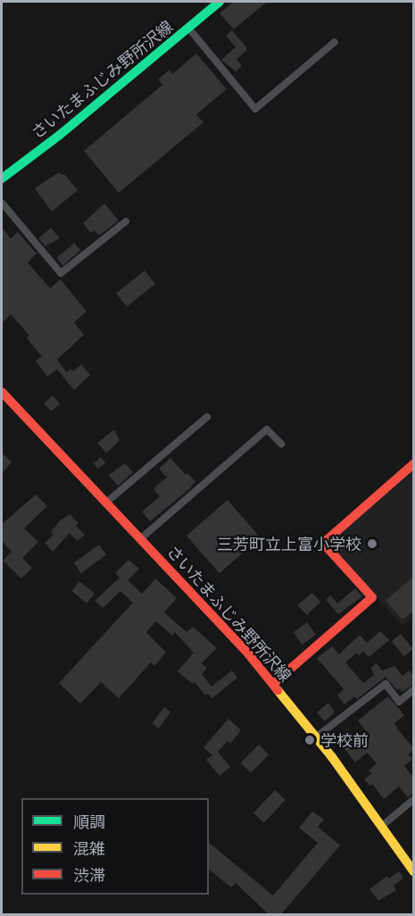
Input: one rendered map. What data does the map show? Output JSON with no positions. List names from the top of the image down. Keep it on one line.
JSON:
{"streets":{"main road":["さいたまふじみ野所沢線"]},"places":["三芳町立上富小学校","学校前"],"legend":["順調","混雑","渋滞"]}
